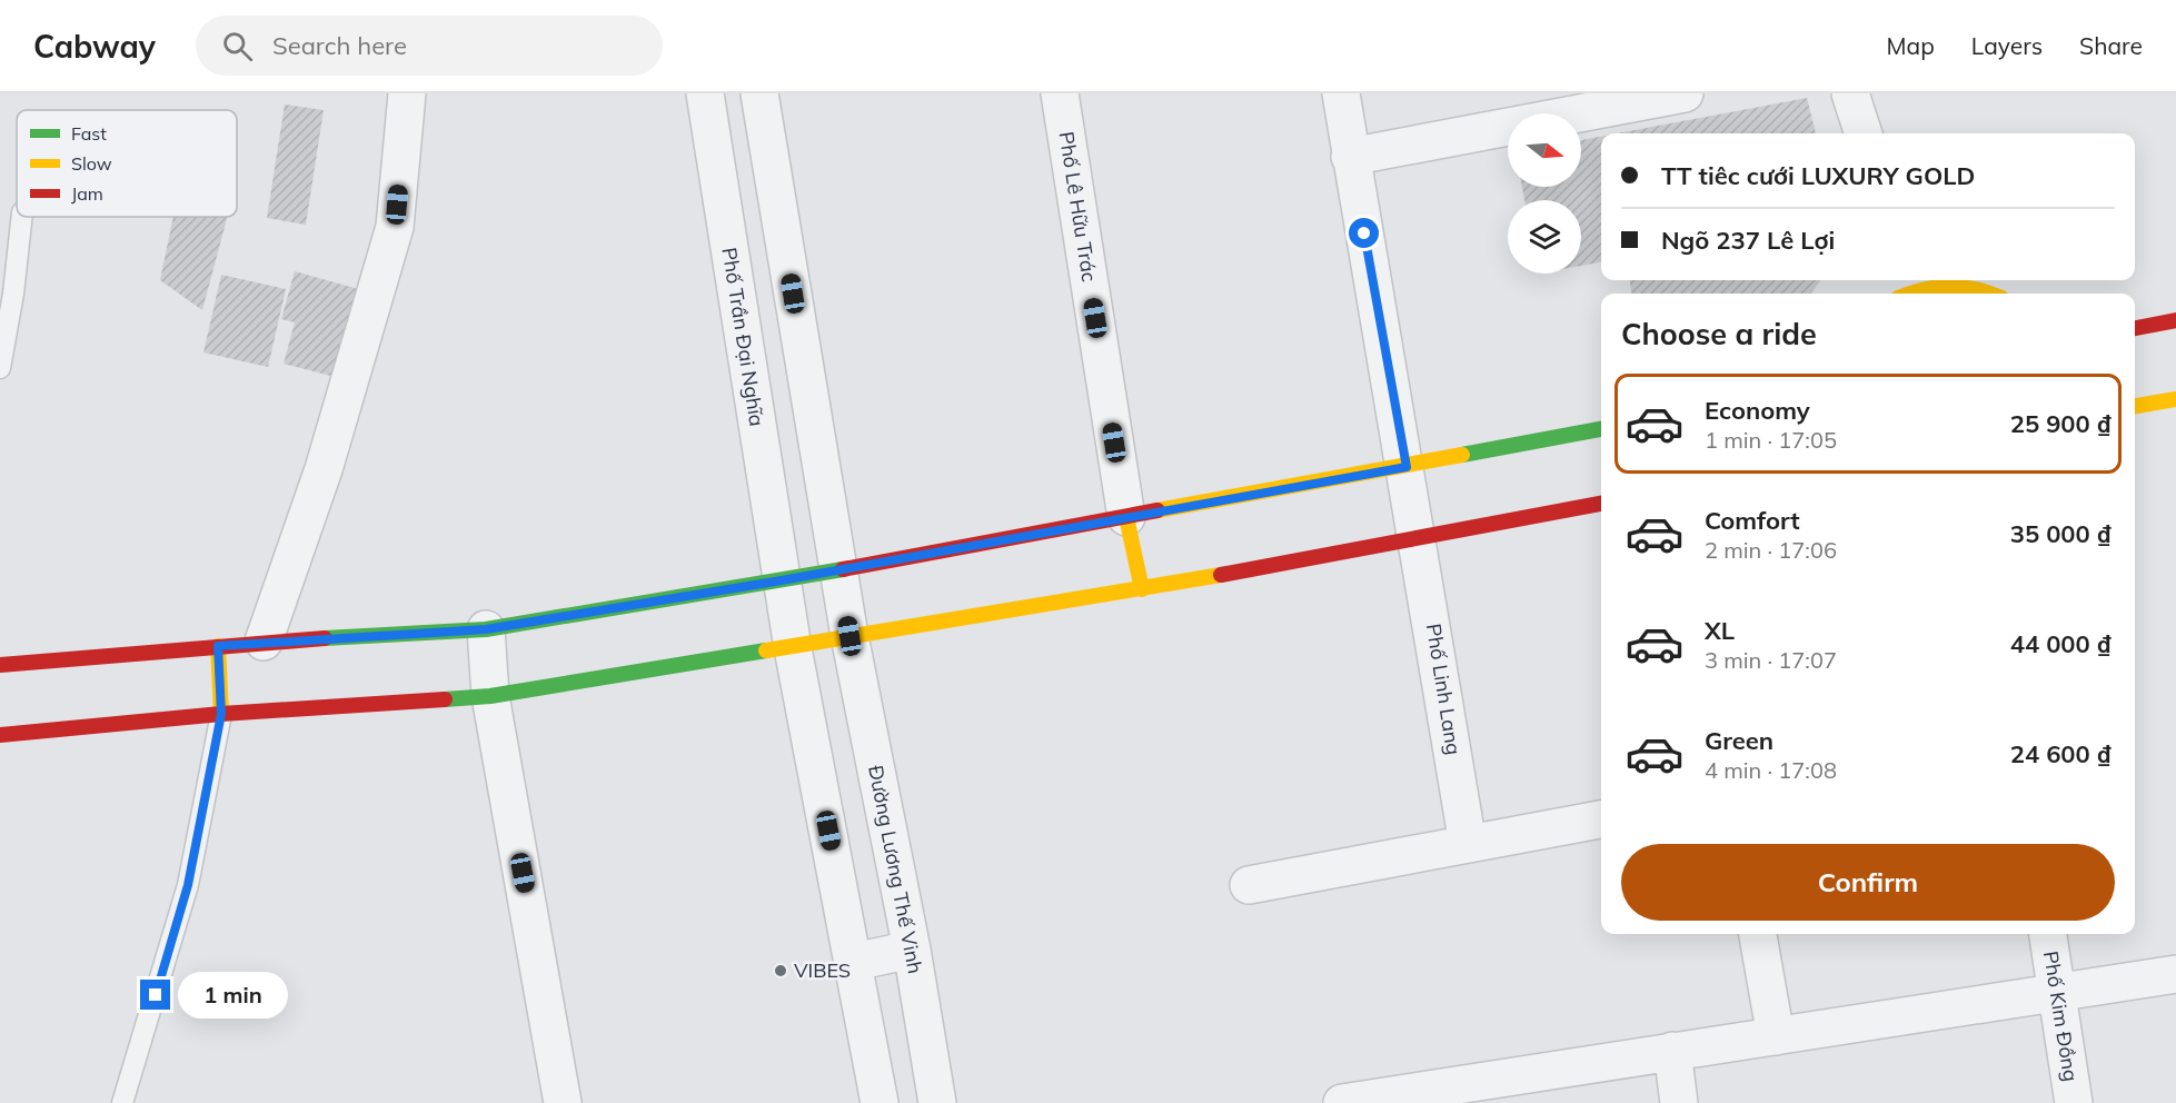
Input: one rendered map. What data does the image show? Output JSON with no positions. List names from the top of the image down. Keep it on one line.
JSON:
{"streets":{"street":["Phố Lê Hữu Trác","Phố Trần Đại Nghĩa","Phố Linh Lang","Đường Lương Thế Vinh","Phố Kim Đồng"]},"places":["VIBES"],"legend":["Fast","Slow","Jam"],"north":"right","page":{"header":"Cabway","search":"Search here","nav":["Map","Layers","Share"],"banner":["TT tiêc cưới LUXURY GOLD","Ngõ 237 Lê Lợi"],"heading":"Choose a ride","list":[{"name":"Economy","note":"1 min · 17:05","value":"25 900 ₫"},{"name":"Comfort","note":"2 min · 17:06","value":"35 000 ₫"},{"name":"XL","note":"3 min · 17:07","value":"44 000 ₫"},{"name":"Green","note":"4 min · 17:08","value":"24 600 ₫"}],"buttons":"Confirm","bubble":"1 min"}}
